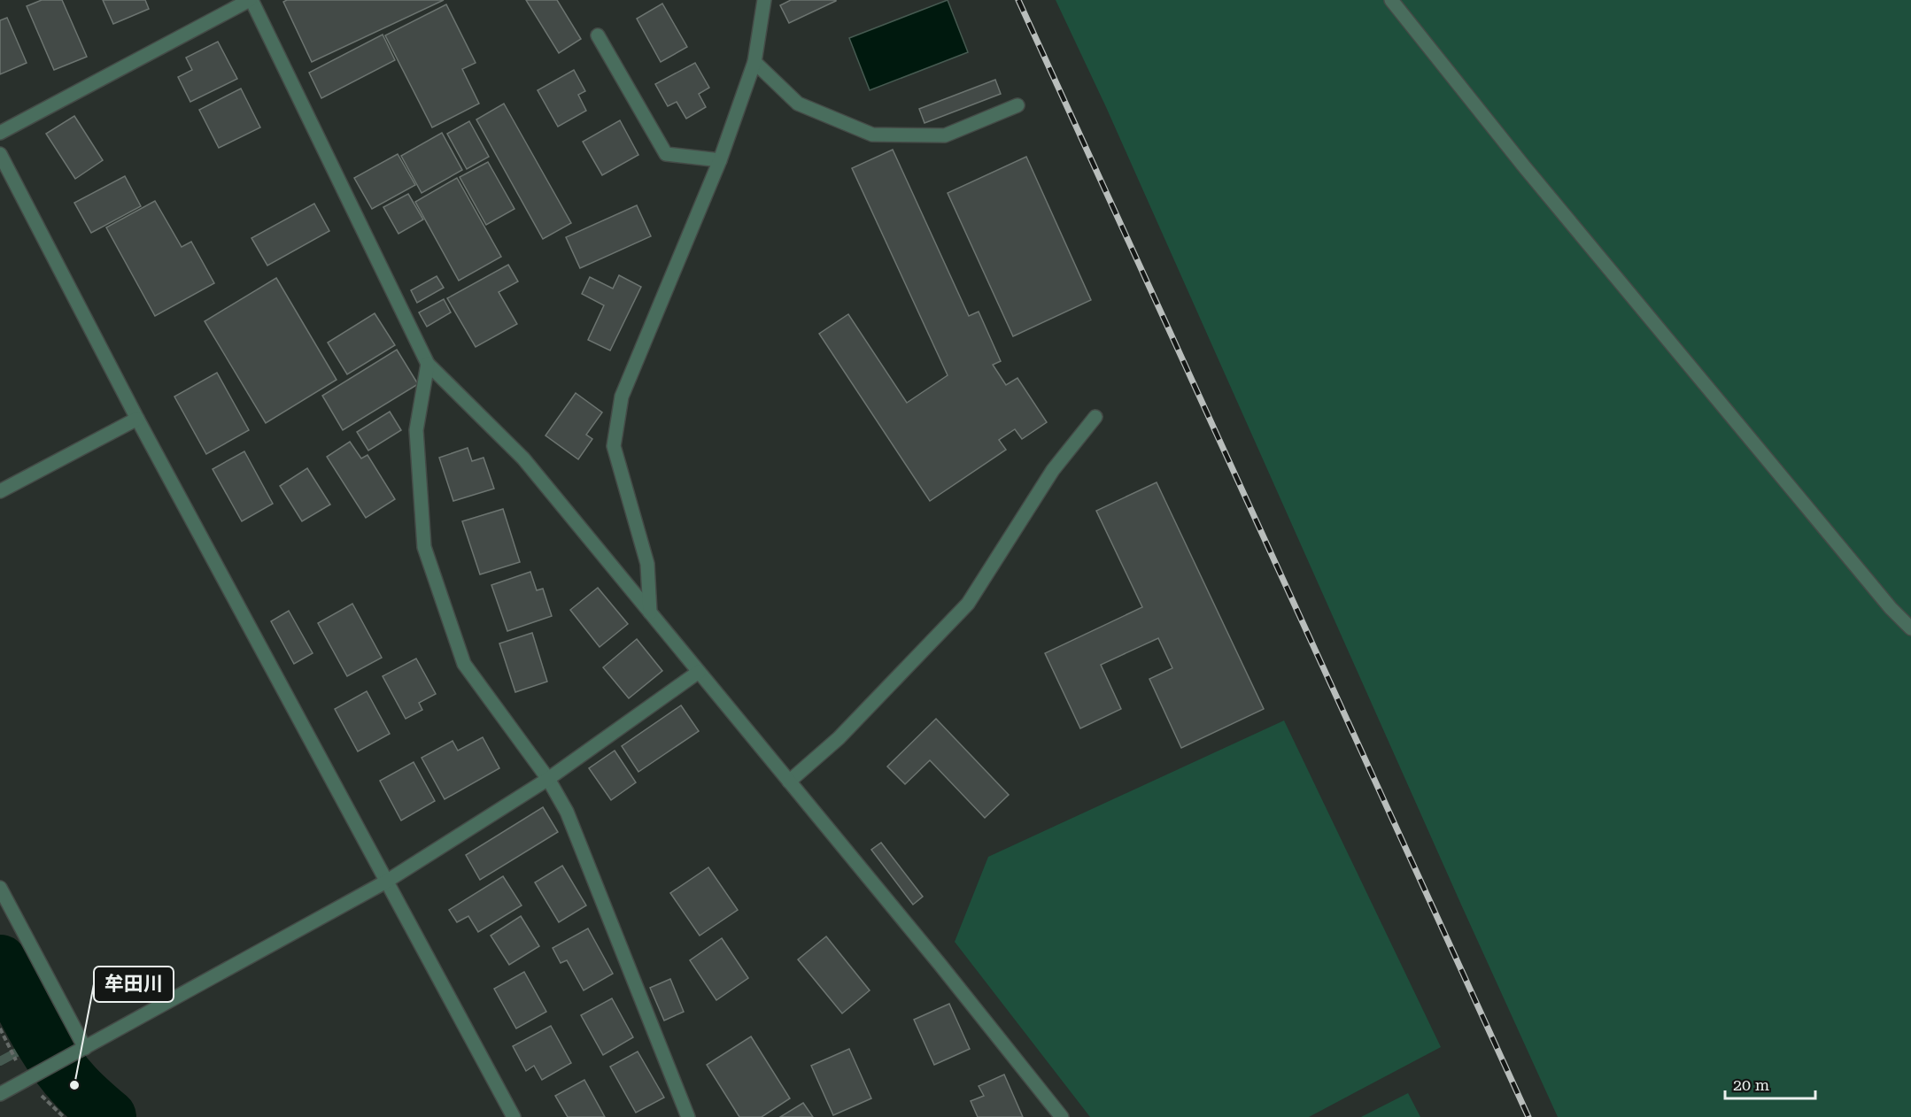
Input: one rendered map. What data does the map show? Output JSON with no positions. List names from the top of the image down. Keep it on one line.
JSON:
{"places":["牟田川"],"scale_bar":"20 m"}
